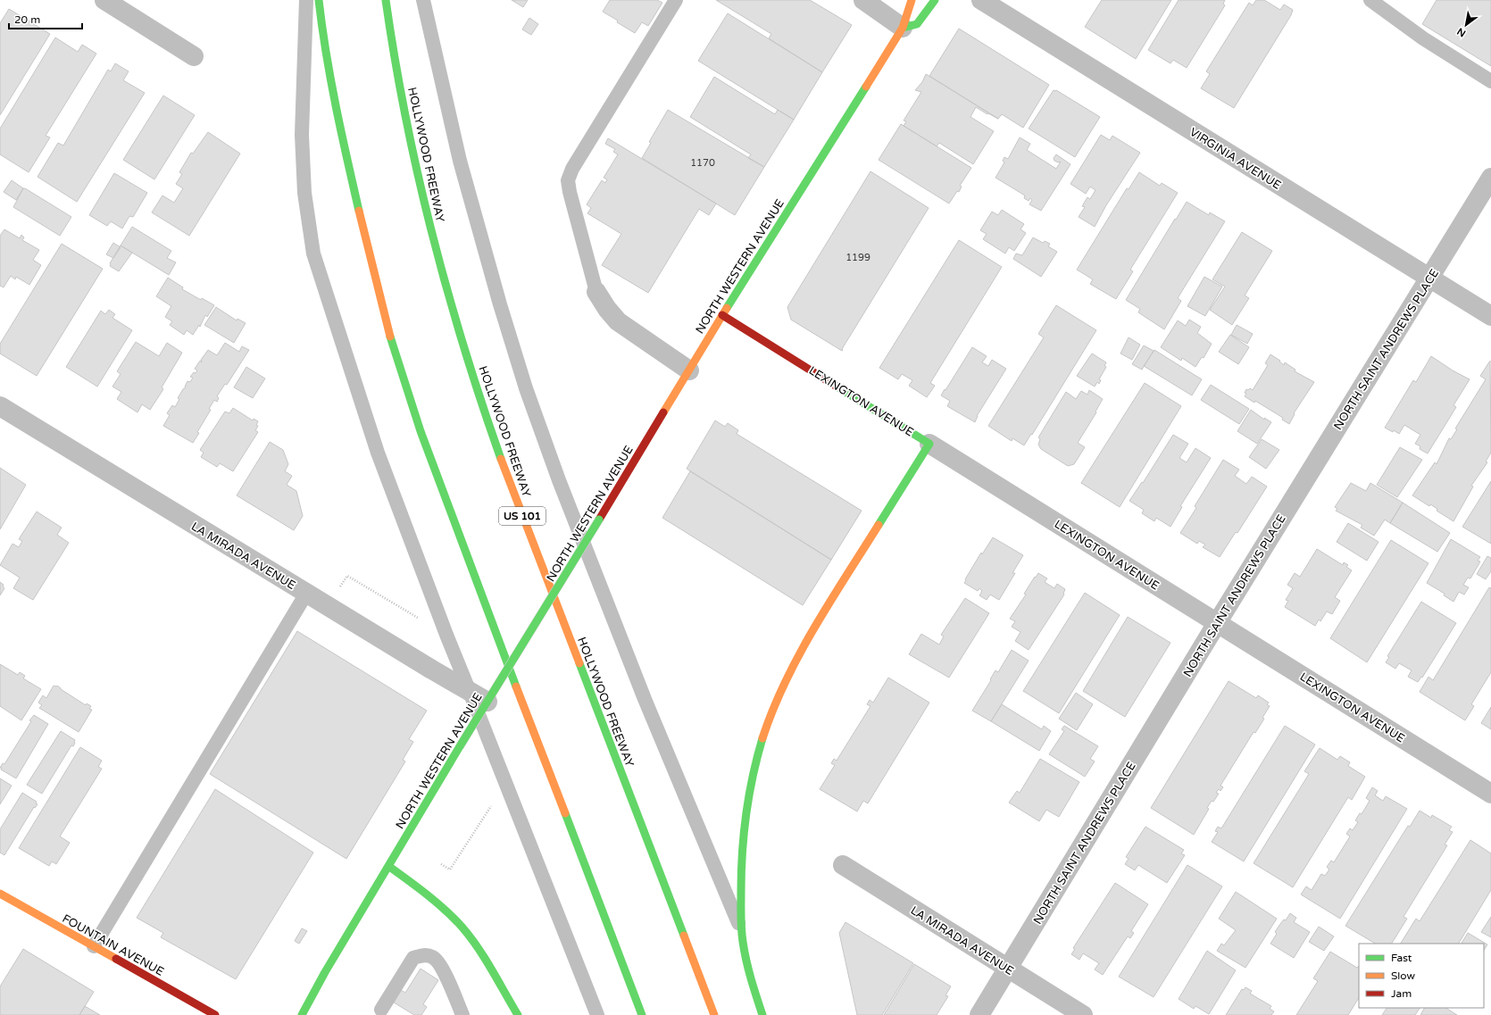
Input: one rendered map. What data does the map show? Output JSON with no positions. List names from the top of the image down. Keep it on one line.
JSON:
{"streets":{"main road":["HOLLYWOOD FREEWAY","NORTH WESTERN AVENUE","LEXINGTON AVENUE","US 101","FOUNTAIN AVENUE"],"street":["VIRGINIA AVENUE","NORTH SAINT ANDREWS PLACE","LA MIRADA AVENUE"]},"crossings":[["VIRGINIA AVENUE","NORTH SAINT ANDREWS PLACE"],["NORTH WESTERN AVENUE","LEXINGTON AVENUE"],["NORTH WESTERN AVENUE","LA MIRADA AVENUE"],["NORTH SAINT ANDREWS PLACE","LEXINGTON AVENUE"],["NORTH SAINT ANDREWS PLACE","LA MIRADA AVENUE"]],"house_numbers":["1170","1199"],"legend":["Fast","Slow","Jam"],"scale_bar":"20 m","north":"bottom left"}
